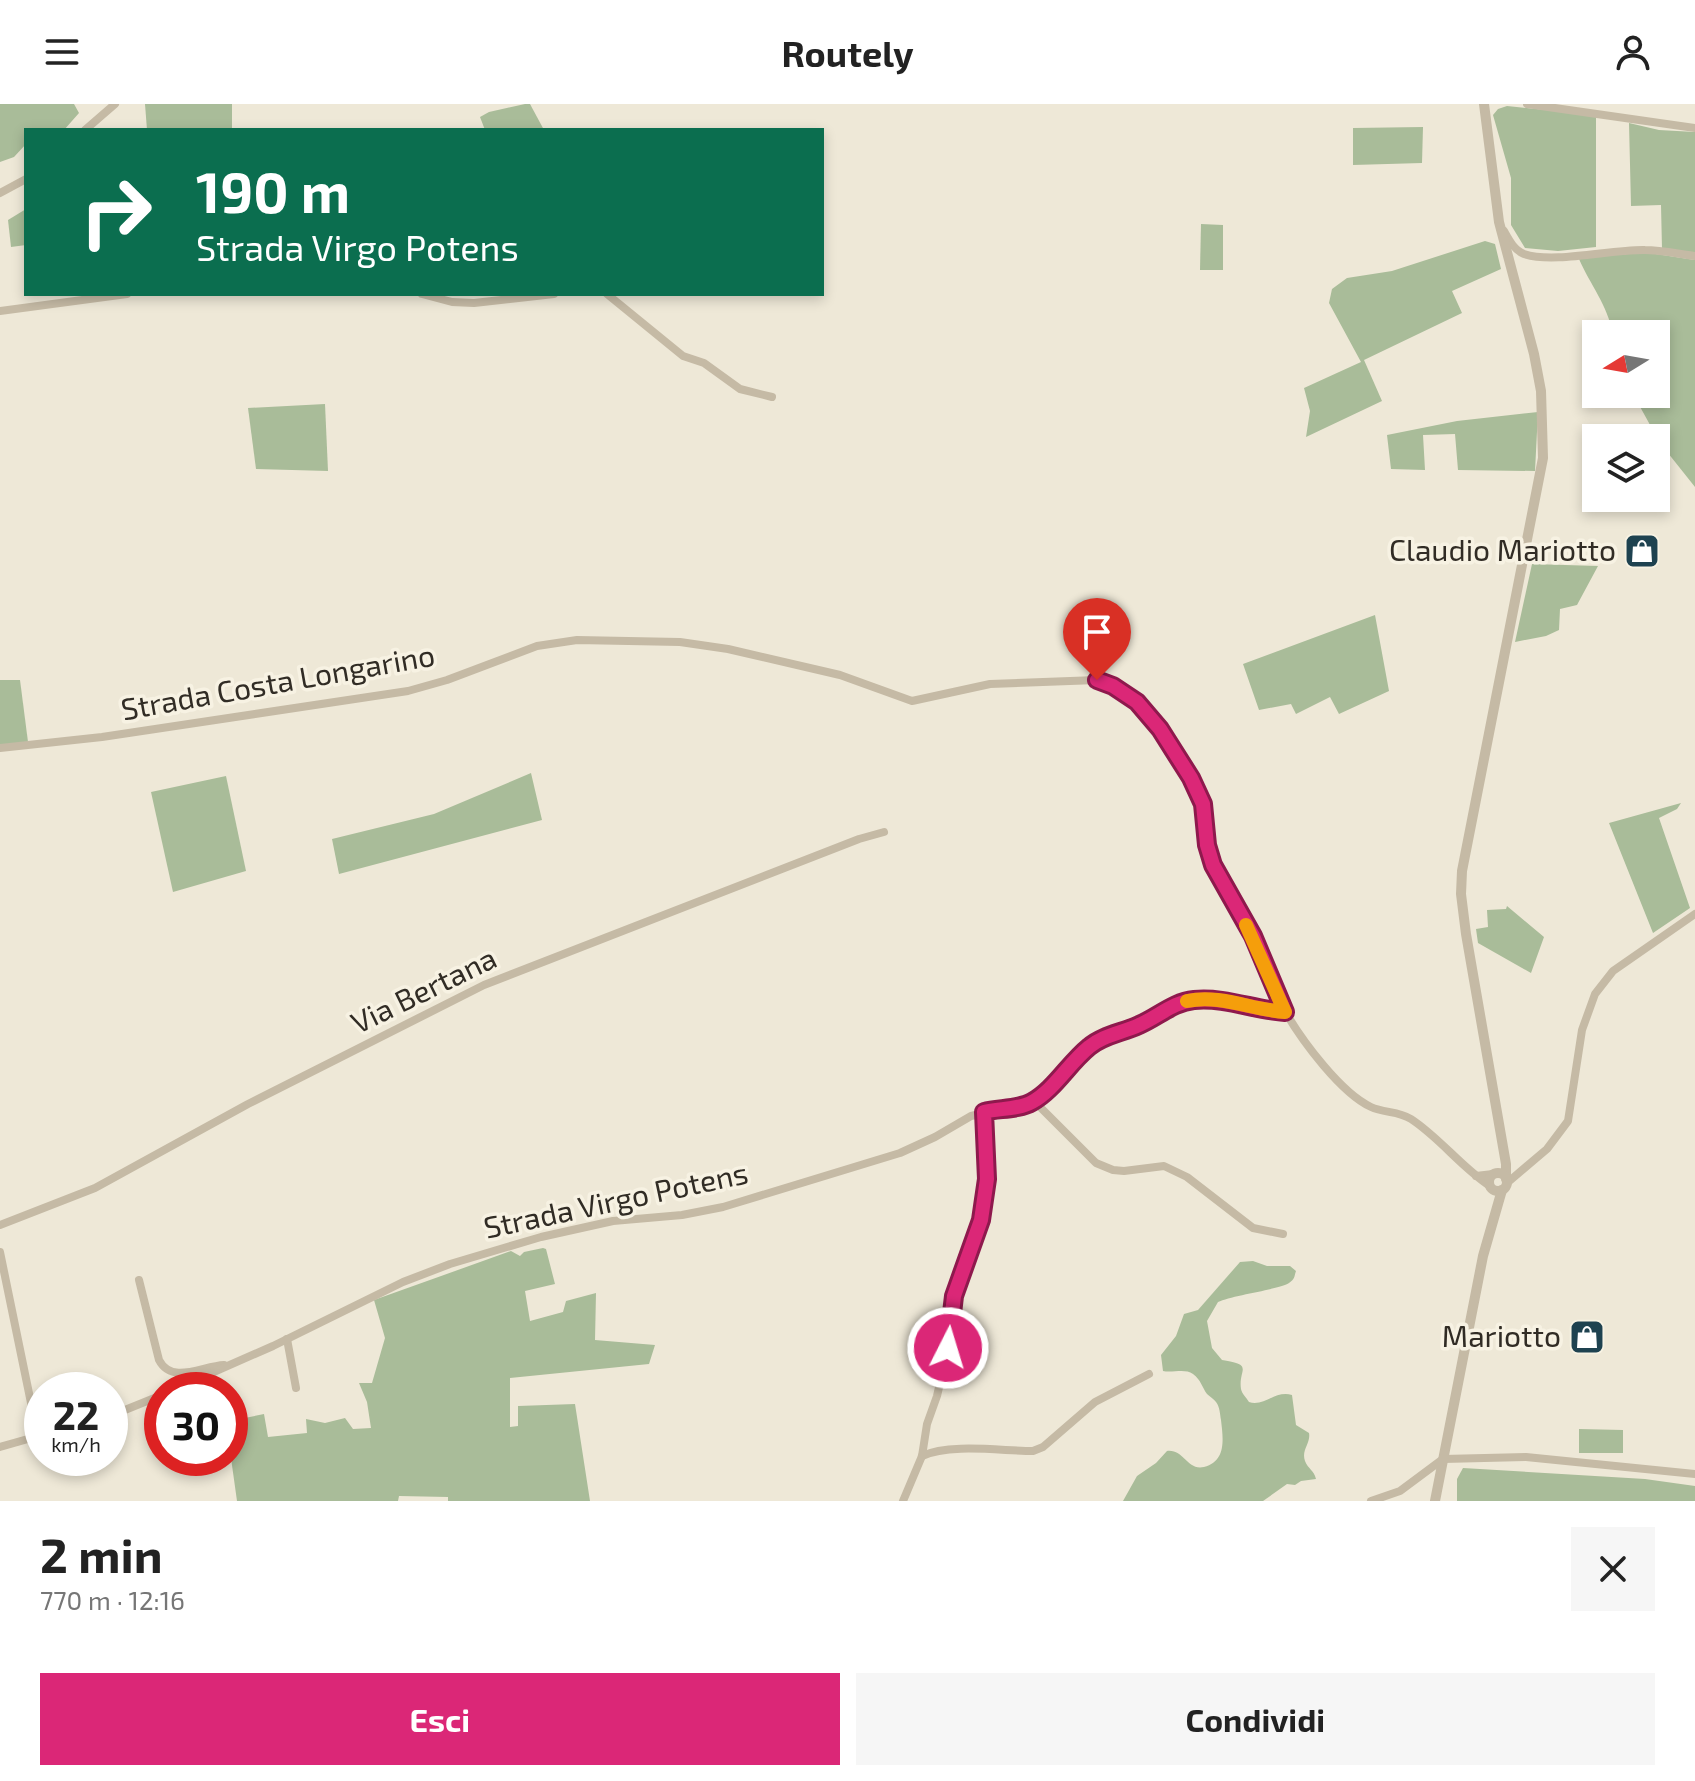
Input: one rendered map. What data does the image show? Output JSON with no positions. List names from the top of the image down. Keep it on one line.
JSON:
{"streets":{"street":["Strada Costa Longarino","Via Bertana","Strada Virgo Potens"]},"places":{"shop":["Claudio Mariotto","Mariotto"]},"north":"left","page":{"header":"Routely","turn":["190 m","Strada Virgo Potens"],"speed":"22 km/h","limit":"30","heading":["2 min","770 m · 12:16"],"buttons":["Esci","Condividi"]}}
